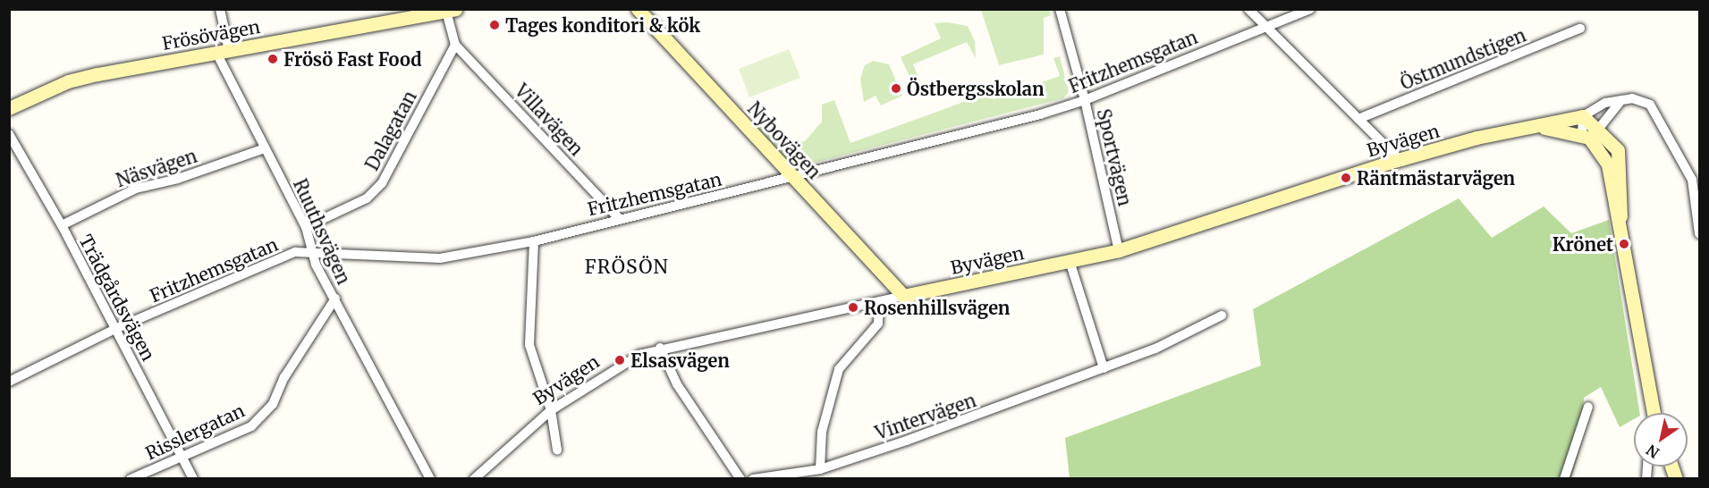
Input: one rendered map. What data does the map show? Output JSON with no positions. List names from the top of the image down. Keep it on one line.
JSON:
{"streets":{"street":["Frösövägen","Östmundstigen","Fritzhemsgatan","Villavägen","Dalagatan","Nybovägen","Byvägen","Sportvägen","Näsvägen","Ruuthsvägen","Trädgårdsvägen","Vintervägen","Risslergatan"]},"crossings":[["Frösövägen","Ruuthsvägen"],["Fritzhemsgatan","Villavägen"],["Fritzhemsgatan","Nybovägen"],["Fritzhemsgatan","Sportvägen"],["Fritzhemsgatan","Ruuthsvägen"],["Fritzhemsgatan","Trädgårdsvägen"],["Villavägen","Dalagatan"],["Dalagatan","Ruuthsvägen"],["Nybovägen","Byvägen"],["Byvägen","Sportvägen"],["Näsvägen","Ruuthsvägen"],["Näsvägen","Trädgårdsvägen"],["Ruuthsvägen","Risslergatan"],["Trädgårdsvägen","Risslergatan"]],"districts":["FRÖSÖN"],"places":["Tages konditori & kök","Frösö Fast Food","Östbergsskolan","Räntmästarvägen","Krönet","Rosenhillsvägen","Elsasvägen"],"north":"bottom left"}
